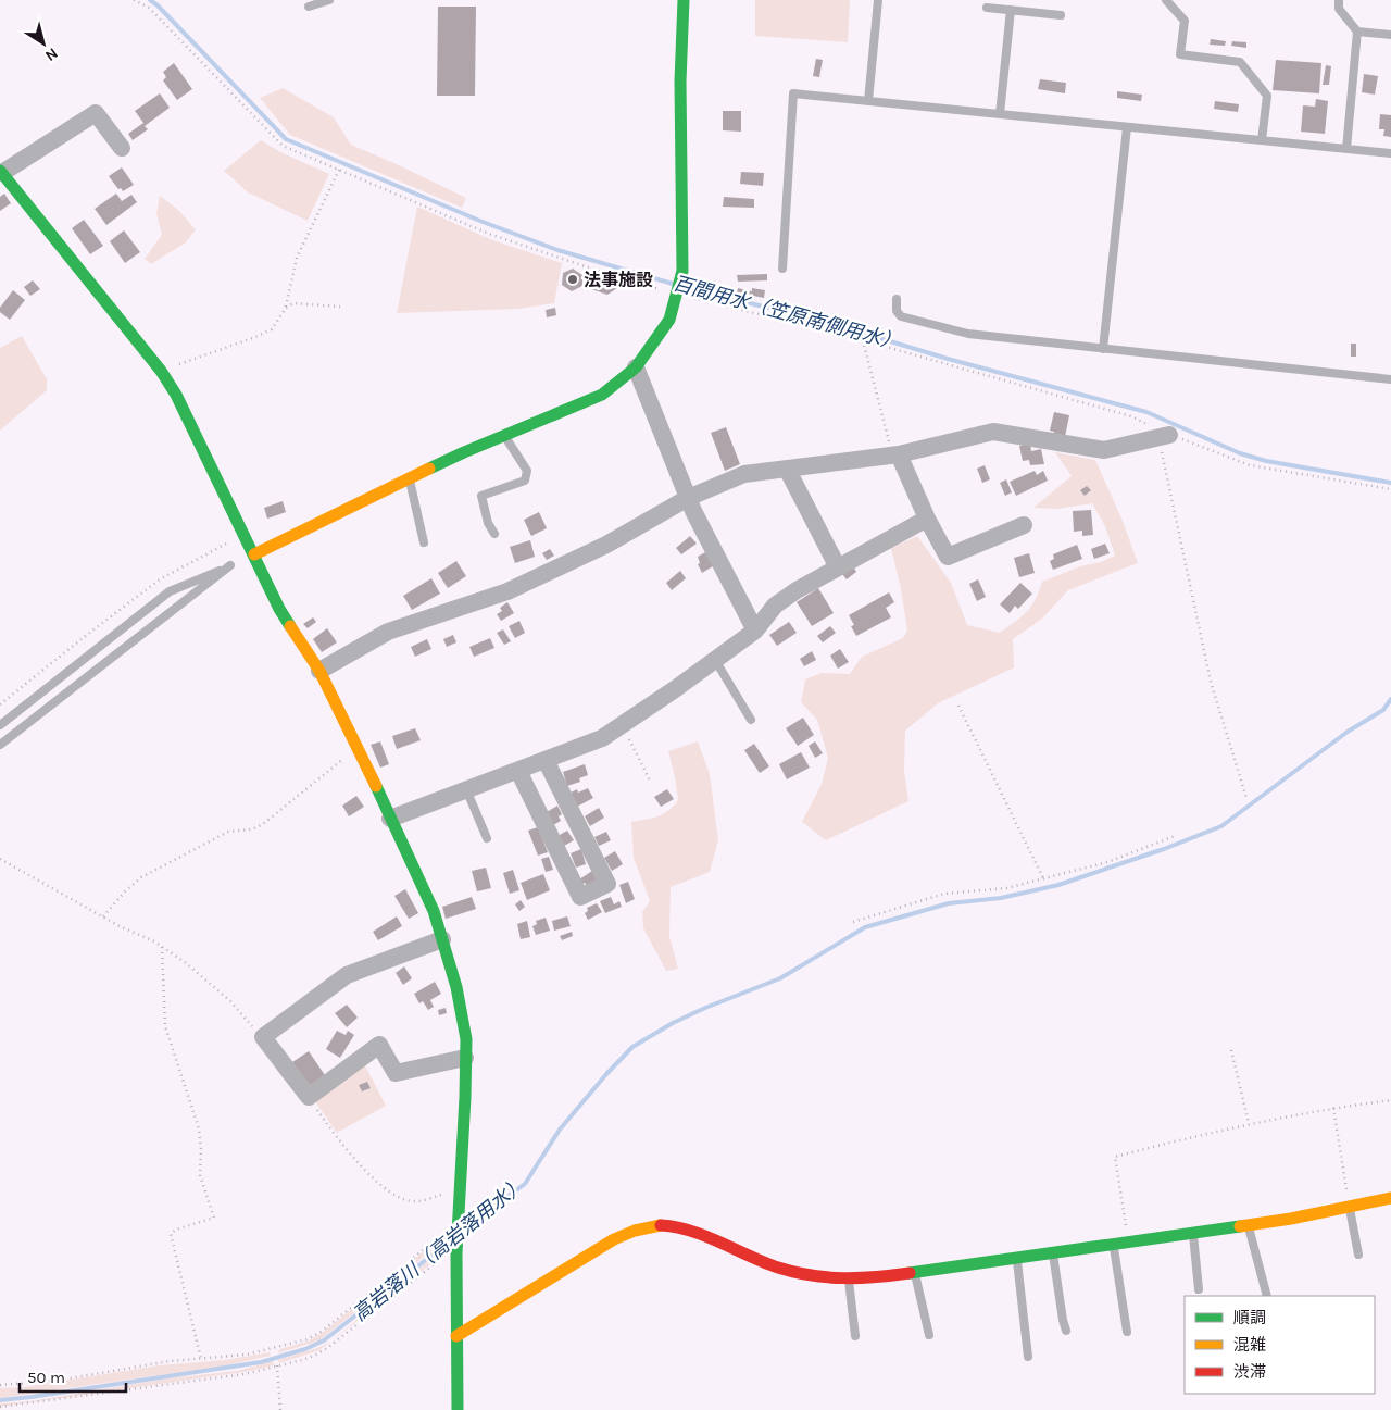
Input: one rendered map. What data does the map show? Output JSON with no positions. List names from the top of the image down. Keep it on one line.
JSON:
{"water":["百間用水（笠原南側用水）","高岩落川（高岩落用水）"],"places":["法事施設"],"legend":["順調","混雑","渋滞"],"scale_bar":"50 m","north":"bottom right"}
